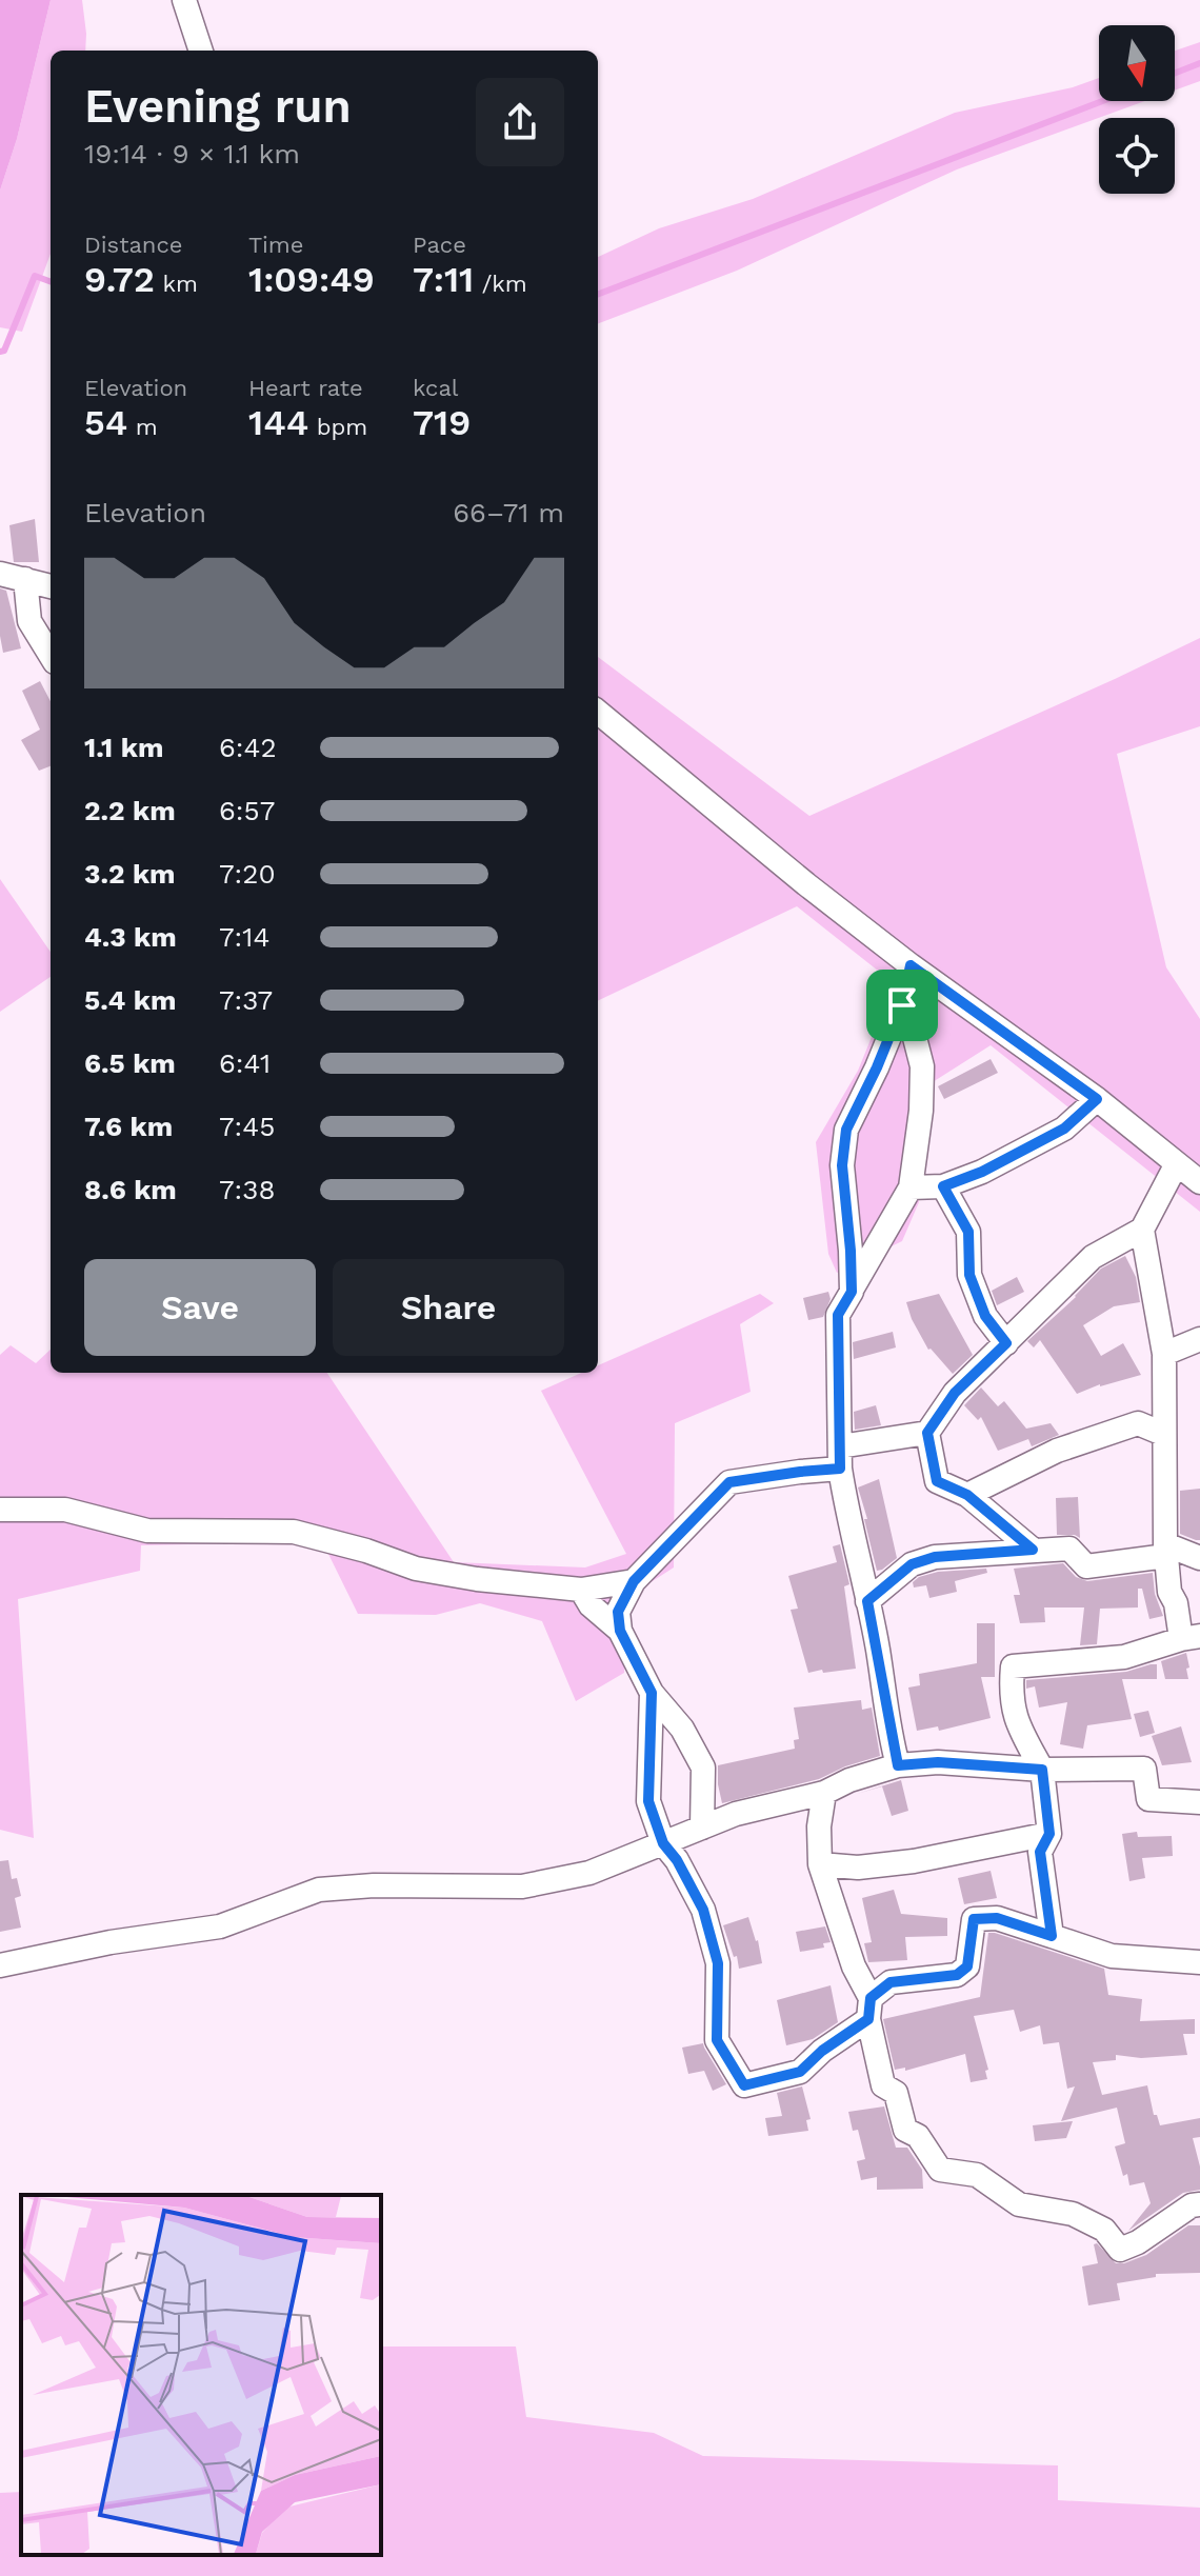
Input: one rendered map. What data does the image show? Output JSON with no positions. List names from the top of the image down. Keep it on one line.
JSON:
{"north":"bottom","page":{"heading":["Evening run","19:14 · 9 × 1.1 km"],"stats":[["Distance","9.72 km"],["Time","1:09:49"],["Pace","7:11 /km"],["Elevation","54 m"],["Heart rate","144 bpm"],["kcal","719"]],"chart":["Elevation","66–71 m"],"list":[{"name":"1.1 km","note":"6:42"},{"name":"2.2 km","note":"6:57"},{"name":"3.2 km","note":"7:20"},{"name":"4.3 km","note":"7:14"},{"name":"5.4 km","note":"7:37"},{"name":"6.5 km","note":"6:41"},{"name":"7.6 km","note":"7:45"},{"name":"8.6 km","note":"7:38"}],"buttons":["Save","Share"]}}
